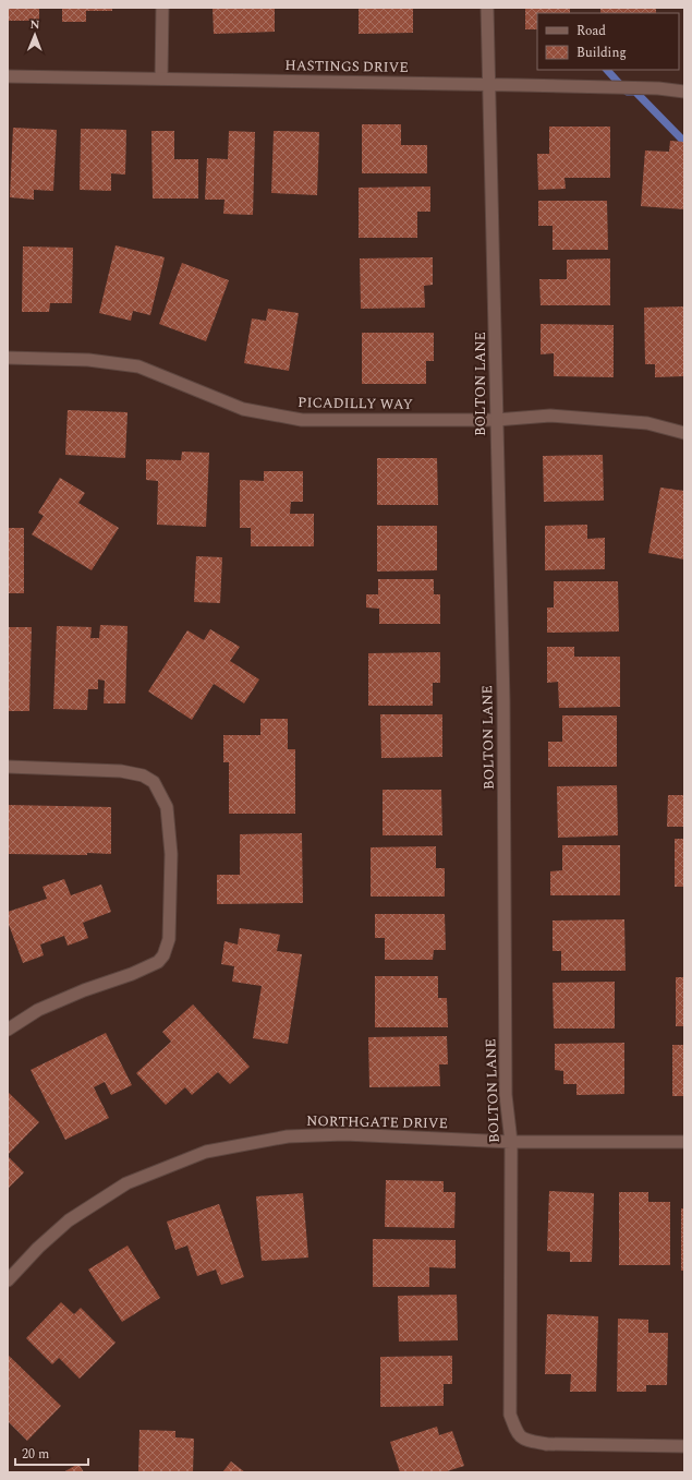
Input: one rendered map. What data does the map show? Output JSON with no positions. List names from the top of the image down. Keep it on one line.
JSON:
{"streets":{"street":["HASTINGS DRIVE","BOLTON LANE","PICADILLY WAY","NORTHGATE DRIVE"]},"crossings":[["HASTINGS DRIVE","BOLTON LANE"],["BOLTON LANE","PICADILLY WAY"],["BOLTON LANE","NORTHGATE DRIVE"]],"legend":["Road","Building"],"scale_bar":"20 m","north":"top"}
